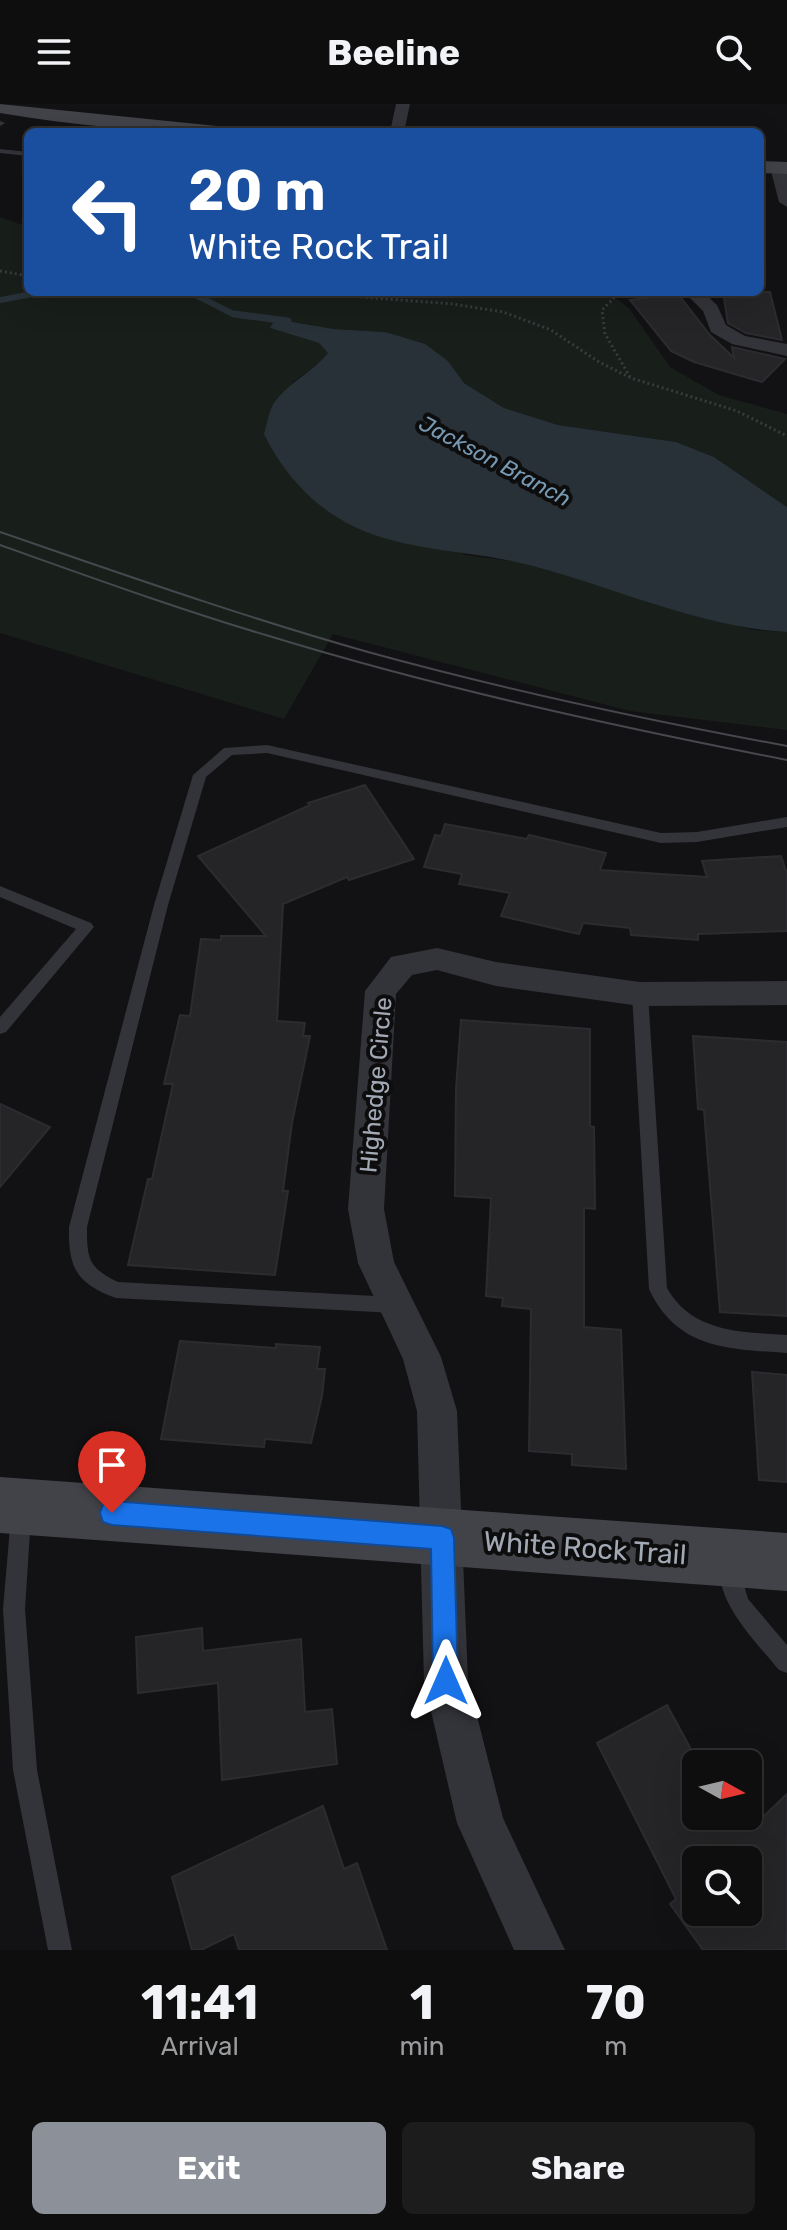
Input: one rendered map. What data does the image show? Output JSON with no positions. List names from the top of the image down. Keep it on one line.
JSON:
{"streets":{"main road":["White Rock Trail"],"street":["Highedge Circle"]},"crossings":[["Highedge Circle","White Rock Trail"]],"water":["Jackson Branch"],"north":"right","page":{"header":"Beeline","turn":["20 m","White Rock Trail"],"eta":["11:41","Arrival","1","min","70","m"],"buttons":["Exit","Share"]}}
